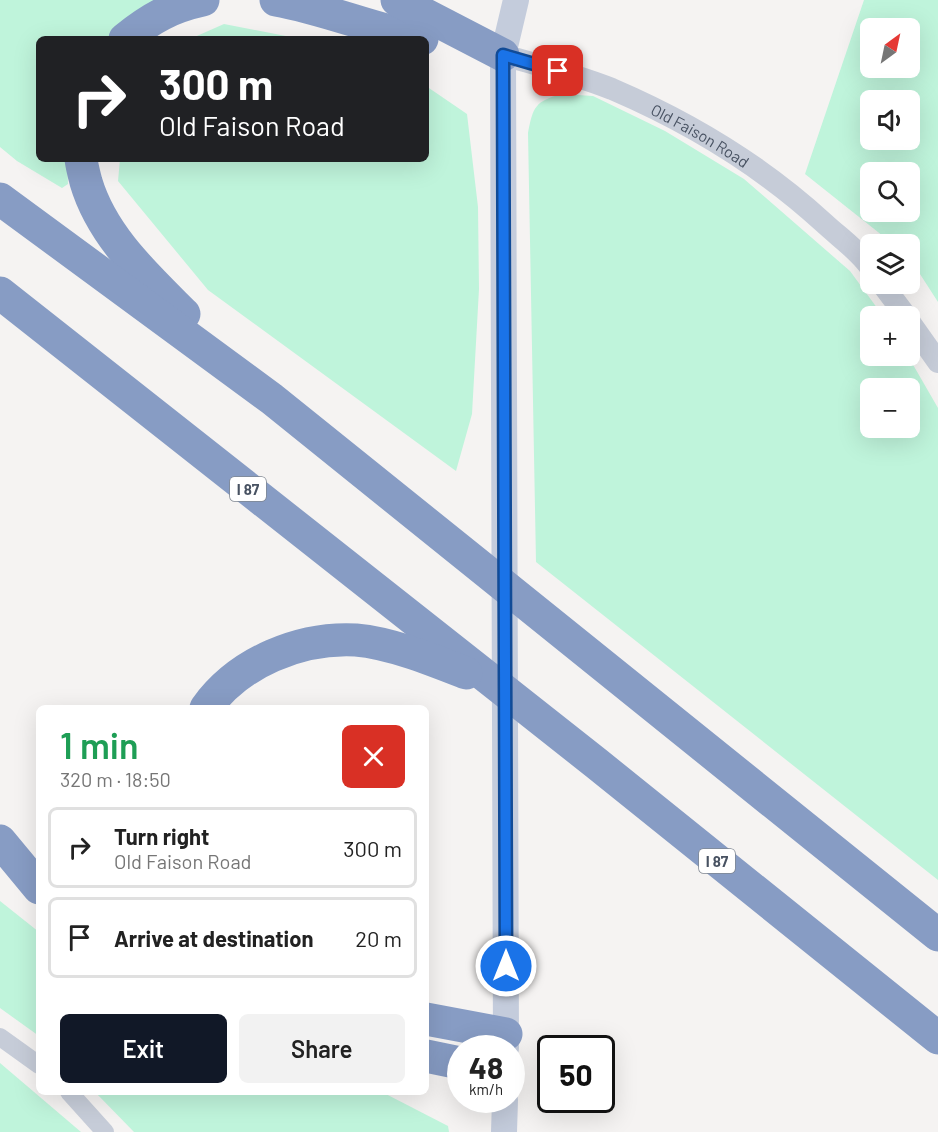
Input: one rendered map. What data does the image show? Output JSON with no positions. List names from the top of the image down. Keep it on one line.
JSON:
{"streets":{"highway":["I 87"],"street":["Old Faison Road"]},"north":"top right","page":{"map_buttons":["+","−"],"turn":["300 m","Old Faison Road"],"heading":["1 min","320 m · 18:50"],"list":[{"name":"Turn right","note":"Old Faison Road","value":"300 m"},{"name":"Arrive at destination","value":"20 m"}],"buttons":["Exit","Share"],"speed":"48 km/h","limit":"50"}}
